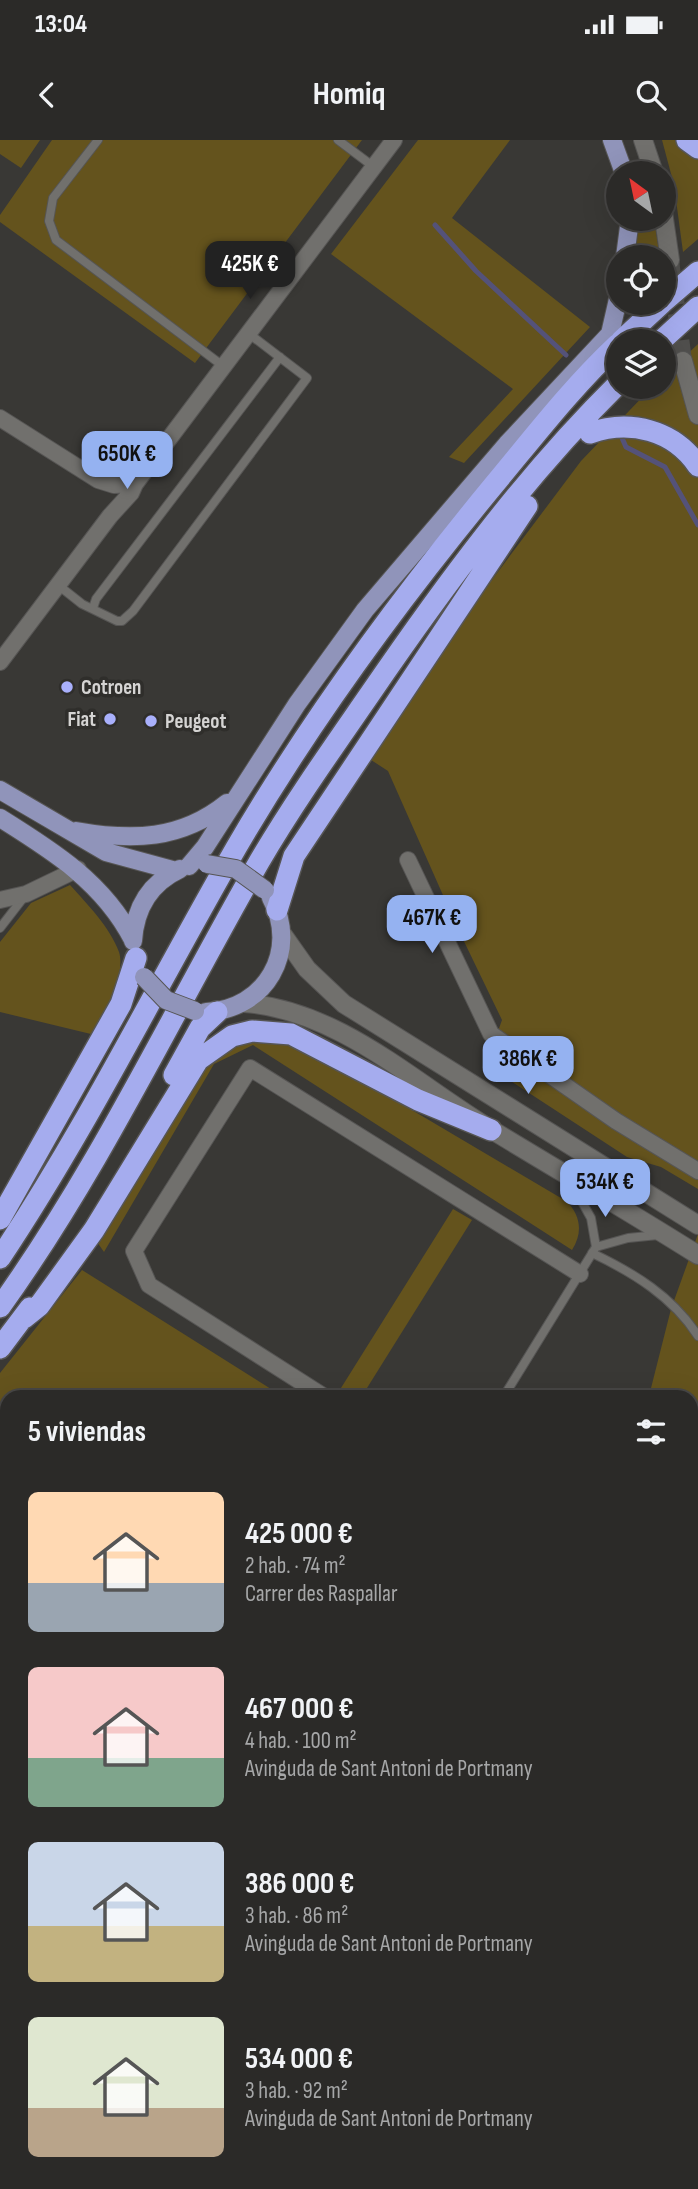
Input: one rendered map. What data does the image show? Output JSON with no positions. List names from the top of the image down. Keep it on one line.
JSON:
{"places":["Cotroen","Fiat","Peugeot"],"north":"top left","page":{"status":"13:04","header":"Homiq","price":["425K €","650K €","467K €","386K €","534K €"],"heading":"5 viviendas","list":[{"name":"425 000 €","note":"2 hab. · 74 m² · Carrer des Raspallar"},{"name":"467 000 €","note":"4 hab. · 100 m² · Avinguda de Sant Antoni de Portmany"},{"name":"386 000 €","note":"3 hab. · 86 m² · Avinguda de Sant Antoni de Portmany"},{"name":"534 000 €","note":"3 hab. · 92 m² · Avinguda de Sant Antoni de Portmany"}]}}
